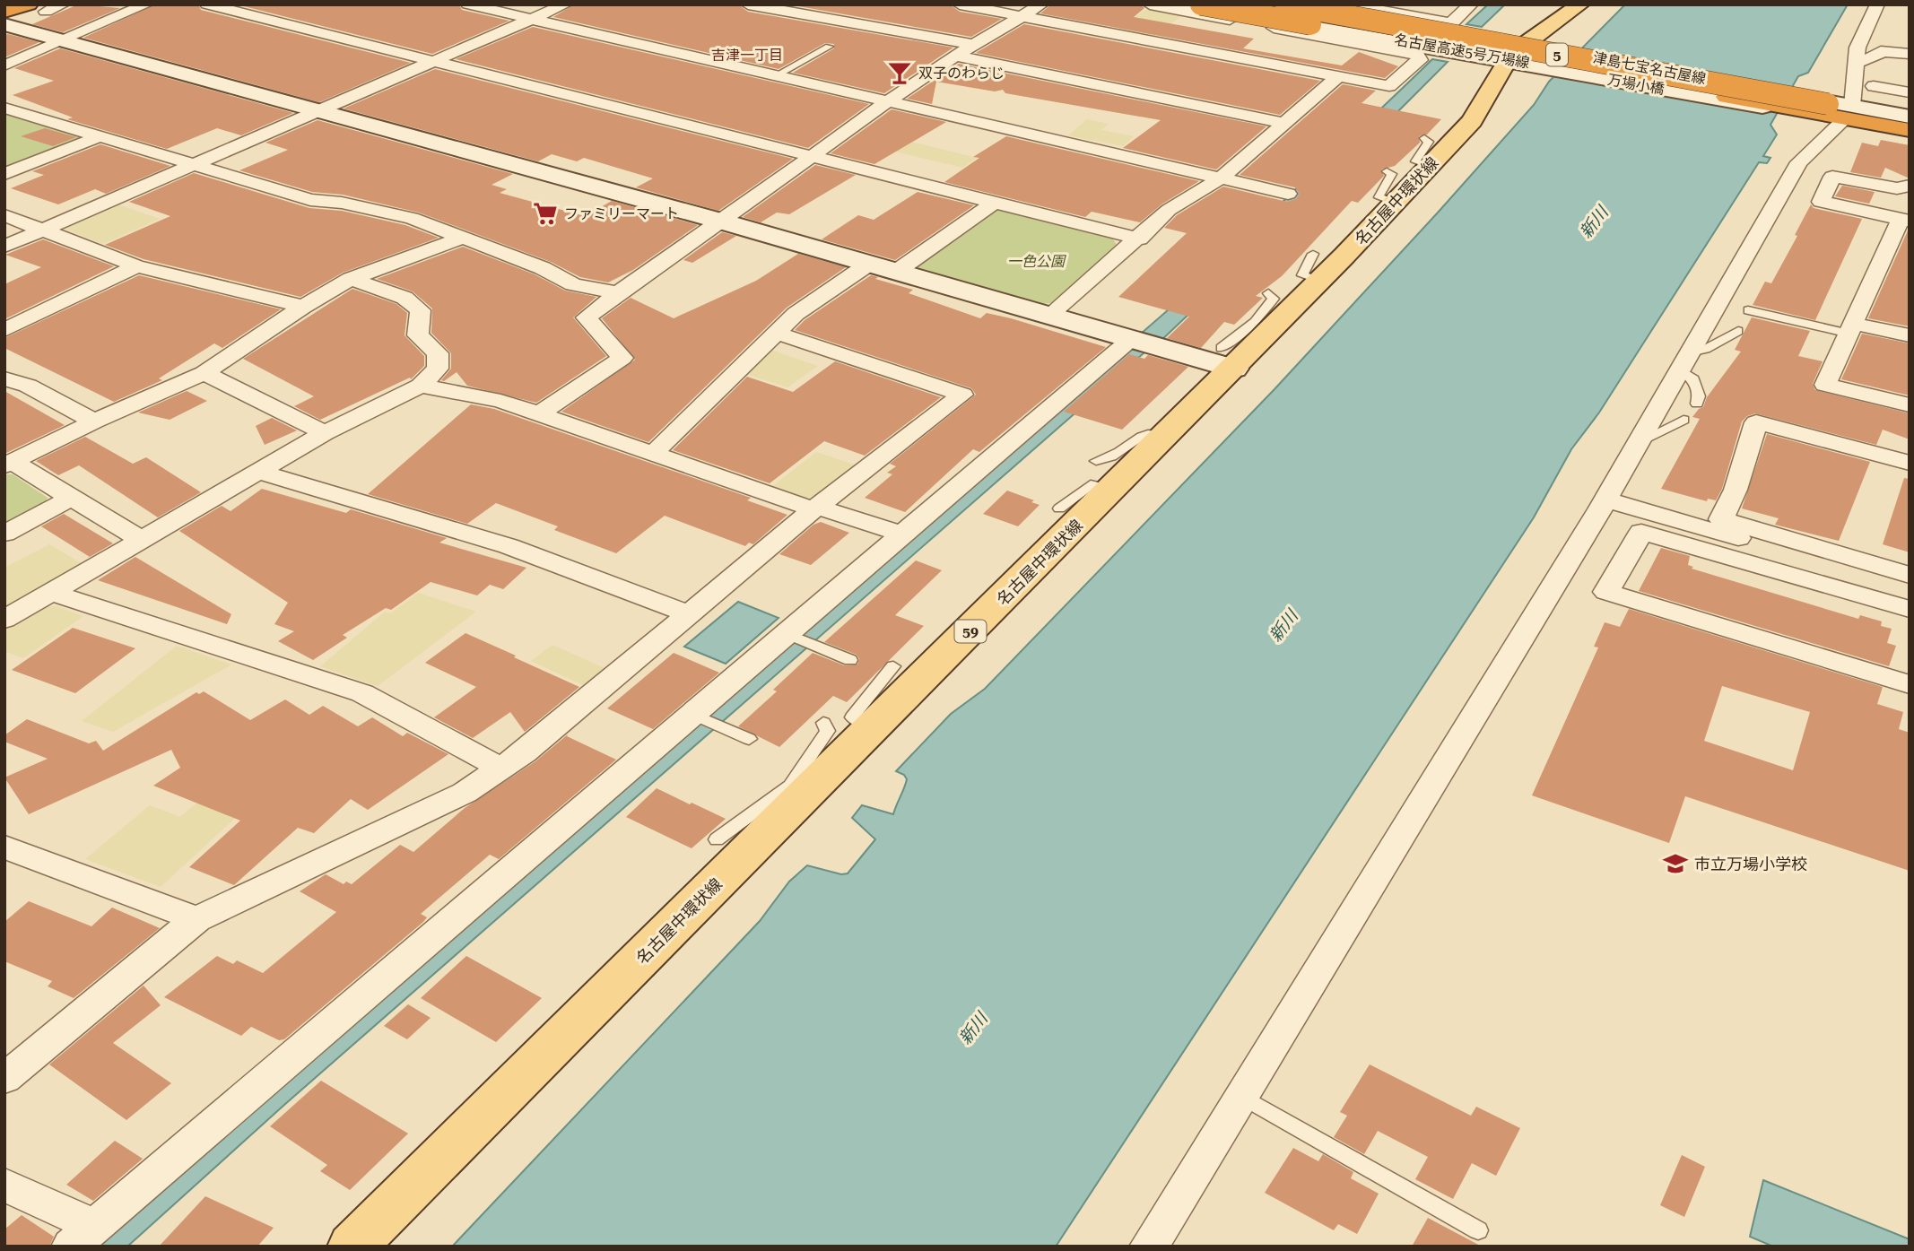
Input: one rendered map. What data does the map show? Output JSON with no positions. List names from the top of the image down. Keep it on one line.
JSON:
{"streets":{"highway":["名古屋高速5号万場線","5"],"main road":["名古屋中環状線","59"],"street":["万場小橋"]},"crossings":[["万場小橋","名古屋中環状線"]],"districts":["吉津一丁目"],"water":["新川"],"parks":["一色公園"],"places":{"bar":["双子のわらじ"],"supermarket":["ファミリーマート"],"school or university":["市立万場小学校"]}}
